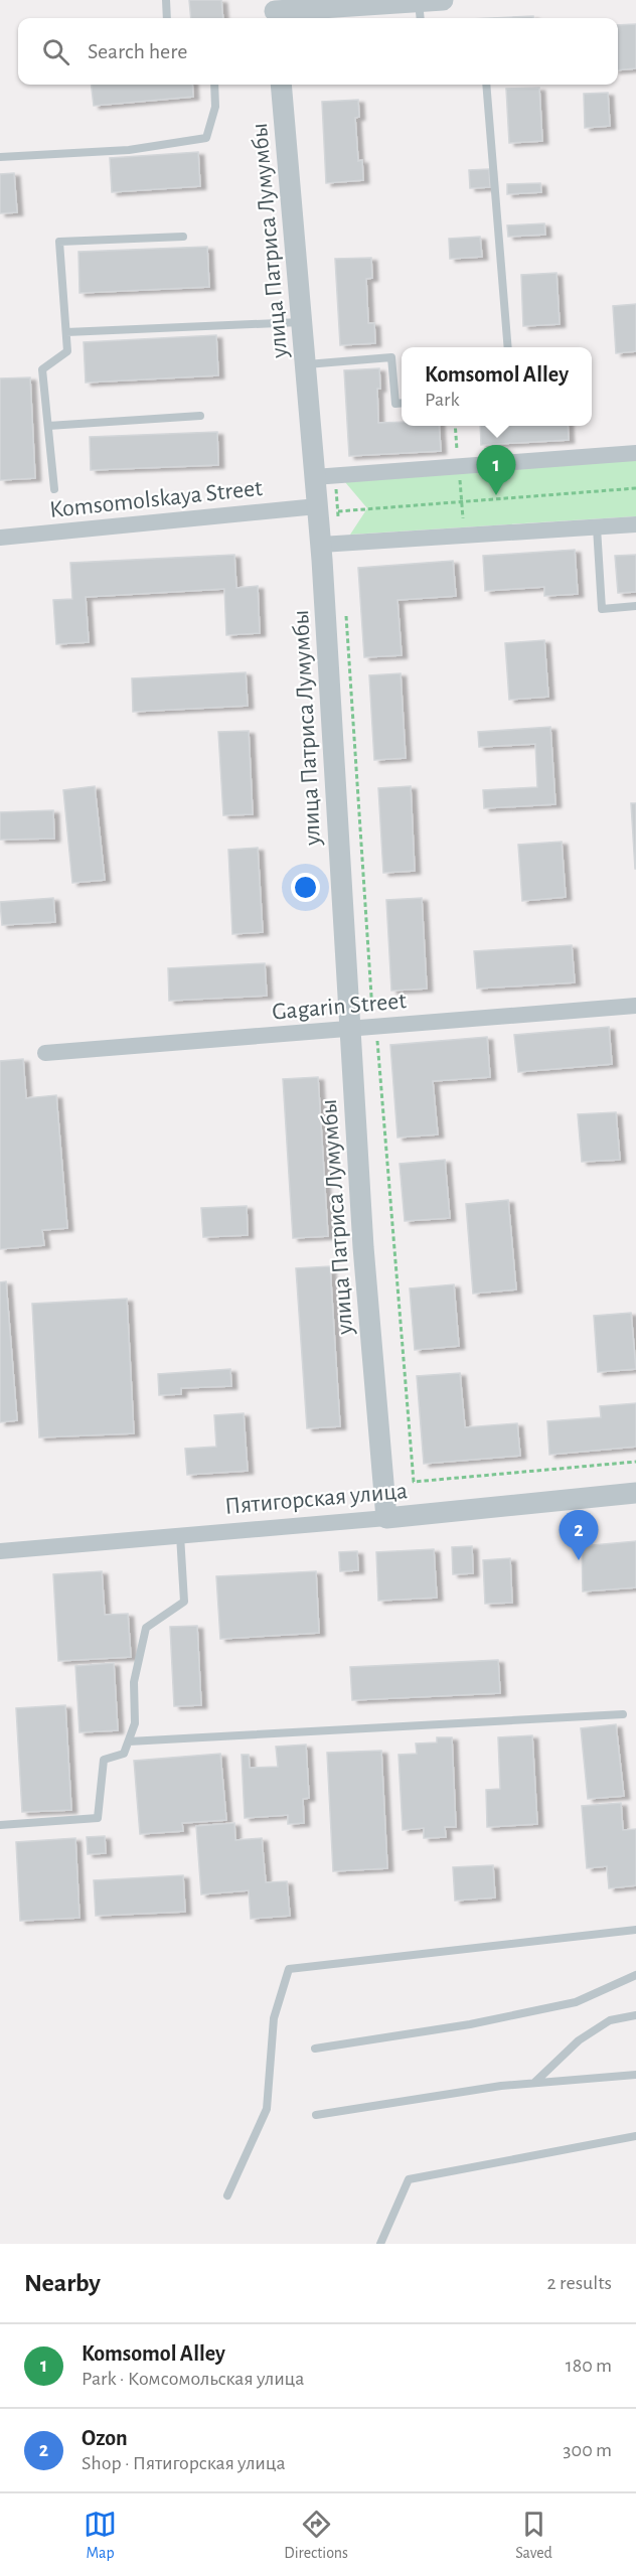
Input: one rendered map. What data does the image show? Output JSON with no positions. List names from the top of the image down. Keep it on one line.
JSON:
{"streets":{"street":["улица Патриса Лумумбы","Komsomolskaya Street","Gagarin Street","Пятигорская улица"]},"crossings":[["улица Патриса Лумумбы","Komsomolskaya Street"],["улица Патриса Лумумбы","Gagarin Street"],["улица Патриса Лумумбы","Пятигорская улица"]],"page":{"search":"Search here","popup":["Komsomol Alley","Park"],"pins":["1","2"],"heading":["Nearby","2 results"],"list":[{"mark":"1","name":"Komsomol Alley","note":"Park · Комсомольская улица","value":"180 m"},{"mark":"2","name":"Ozon","note":"Shop · Пятигорская улица","value":"300 m"}],"nav":["Map","Directions","Saved"]}}
